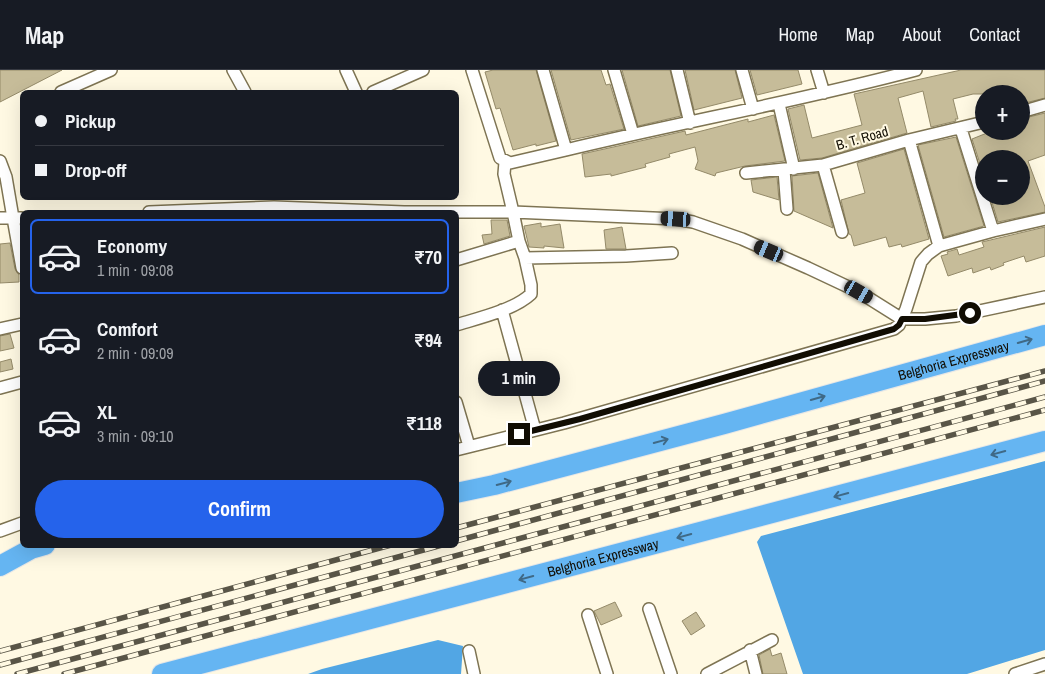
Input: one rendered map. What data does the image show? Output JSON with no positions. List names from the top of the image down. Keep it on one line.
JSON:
{"streets":{"highway":["Belghoria Expressway"],"street":["B. T. Road"]},"page":{"header":"Map","nav":["Home","Map","About","Contact"],"map_buttons":["+","−"],"banner":["Pickup","Drop-off"],"list":[{"name":"Economy","note":"1 min · 09:08","value":"₹70"},{"name":"Comfort","note":"2 min · 09:09","value":"₹94"},{"name":"XL","note":"3 min · 09:10","value":"₹118"}],"bubble":"1 min","buttons":"Confirm"}}
